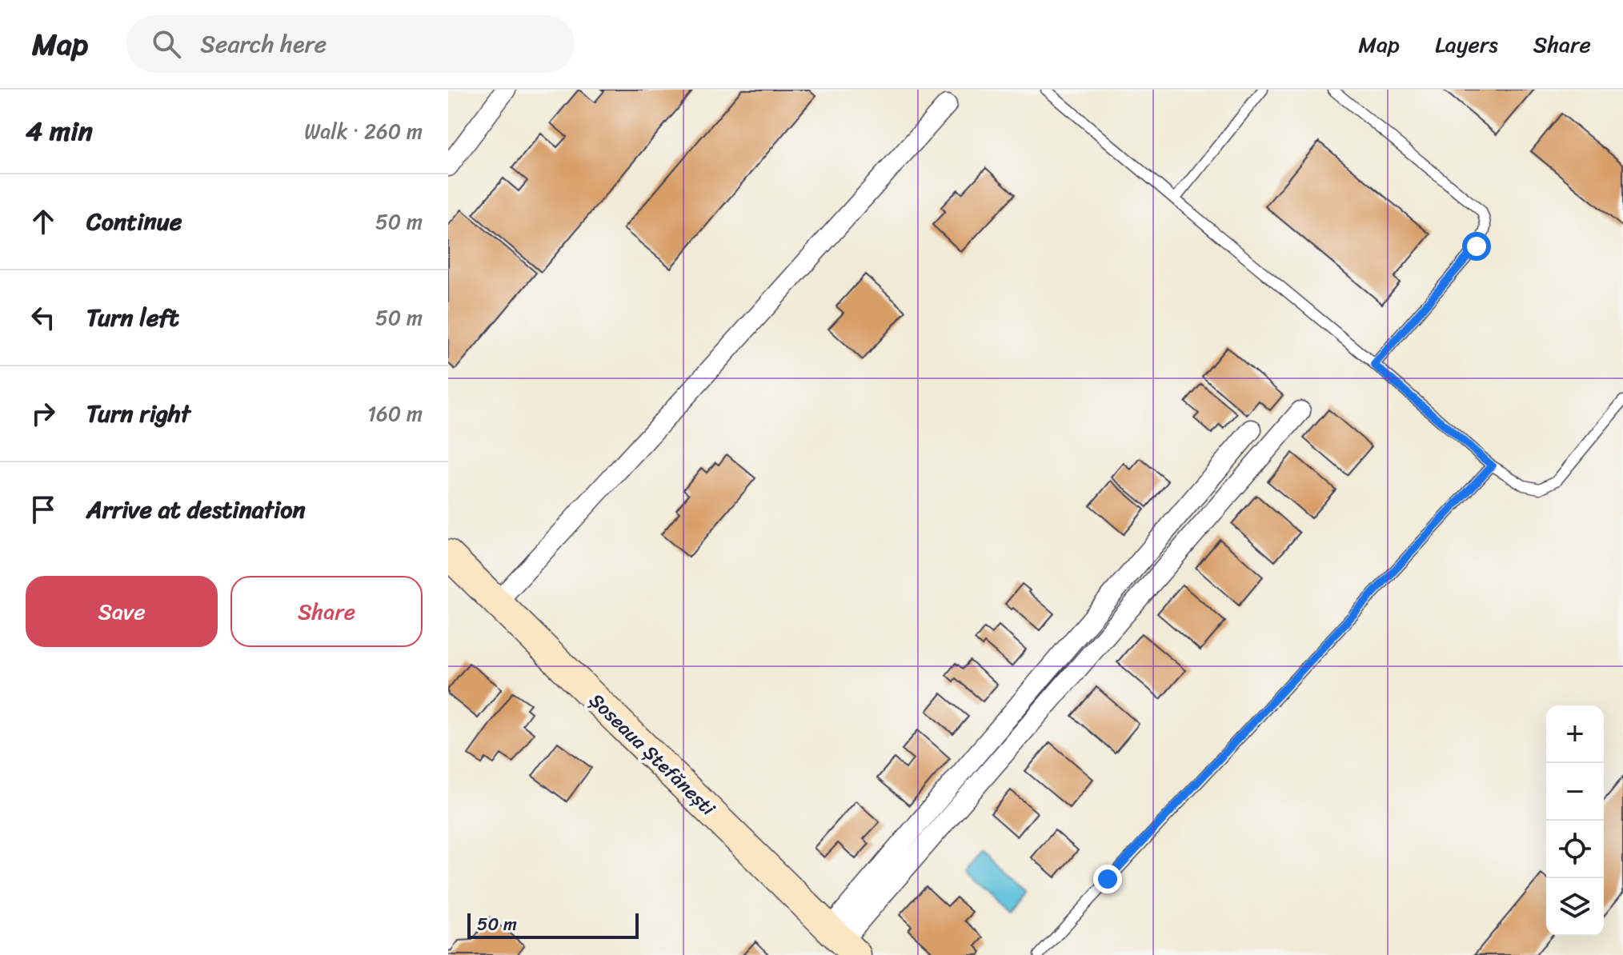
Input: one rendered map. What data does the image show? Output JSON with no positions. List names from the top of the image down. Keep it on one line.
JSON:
{"streets":{"main road":["Șoseaua Ștefănești"]},"scale_bar":"50 m","page":{"header":"Map","search":"Search here","nav":["Map","Layers","Share"],"heading":["4 min","Walk · 260 m"],"list":[["Continue","50 m"],["Turn left","50 m"],["Turn right","160 m"],"Arrive at destination"],"buttons":["Save","Share"],"map_buttons":["+","−"],"scale":"50 m"}}
